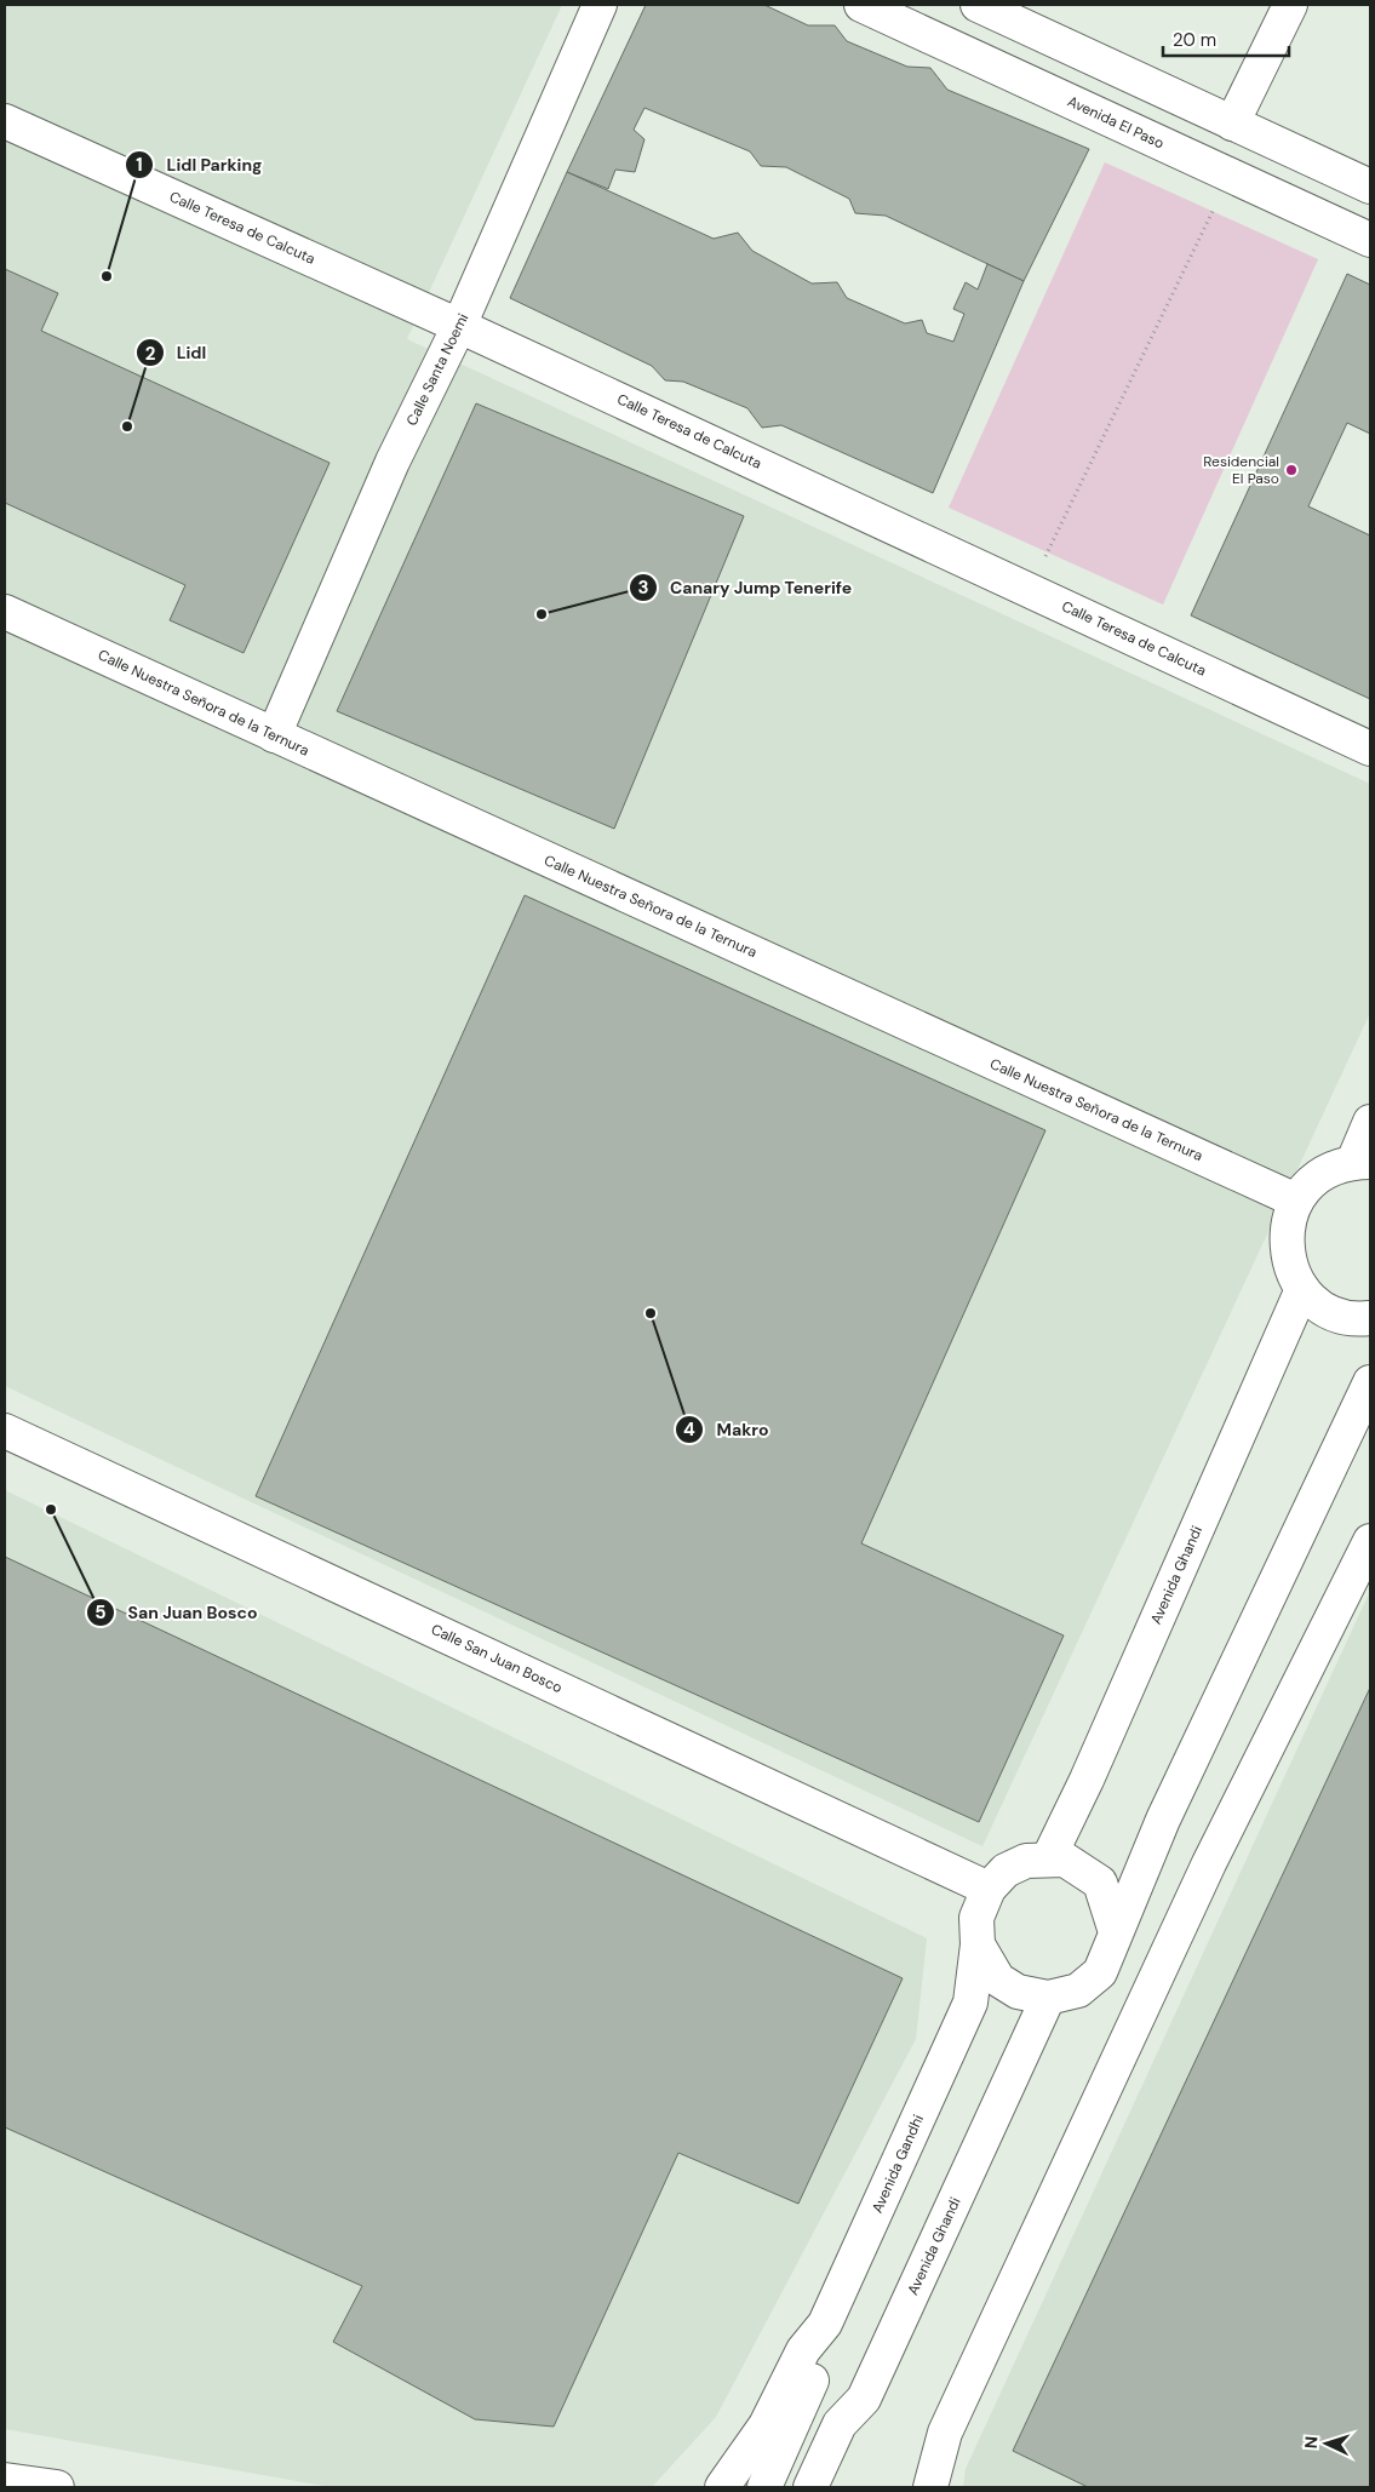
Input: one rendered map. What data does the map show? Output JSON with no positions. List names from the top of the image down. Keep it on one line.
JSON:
{"streets":{"street":["Avenida El Paso","Calle Teresa de Calcuta","Calle Santa Noemi","Calle Nuestra Señora de la Ternura","Avenida Ghandi","Calle San Juan Bosco","Avenida Gandhi"]},"crossings":[["Calle Teresa de Calcuta","Calle Santa Noemi"],["Calle Santa Noemi","Calle Nuestra Señora de la Ternura"],["Avenida Ghandi","Calle San Juan Bosco"],["Avenida Ghandi","Avenida Gandhi"],["Calle San Juan Bosco","Avenida Gandhi"]],"places":["Lidl Parking","Lidl","Residencial El Paso","Canary Jump Tenerife","Makro","San Juan Bosco"],"scale_bar":"20 m","north":"left"}
